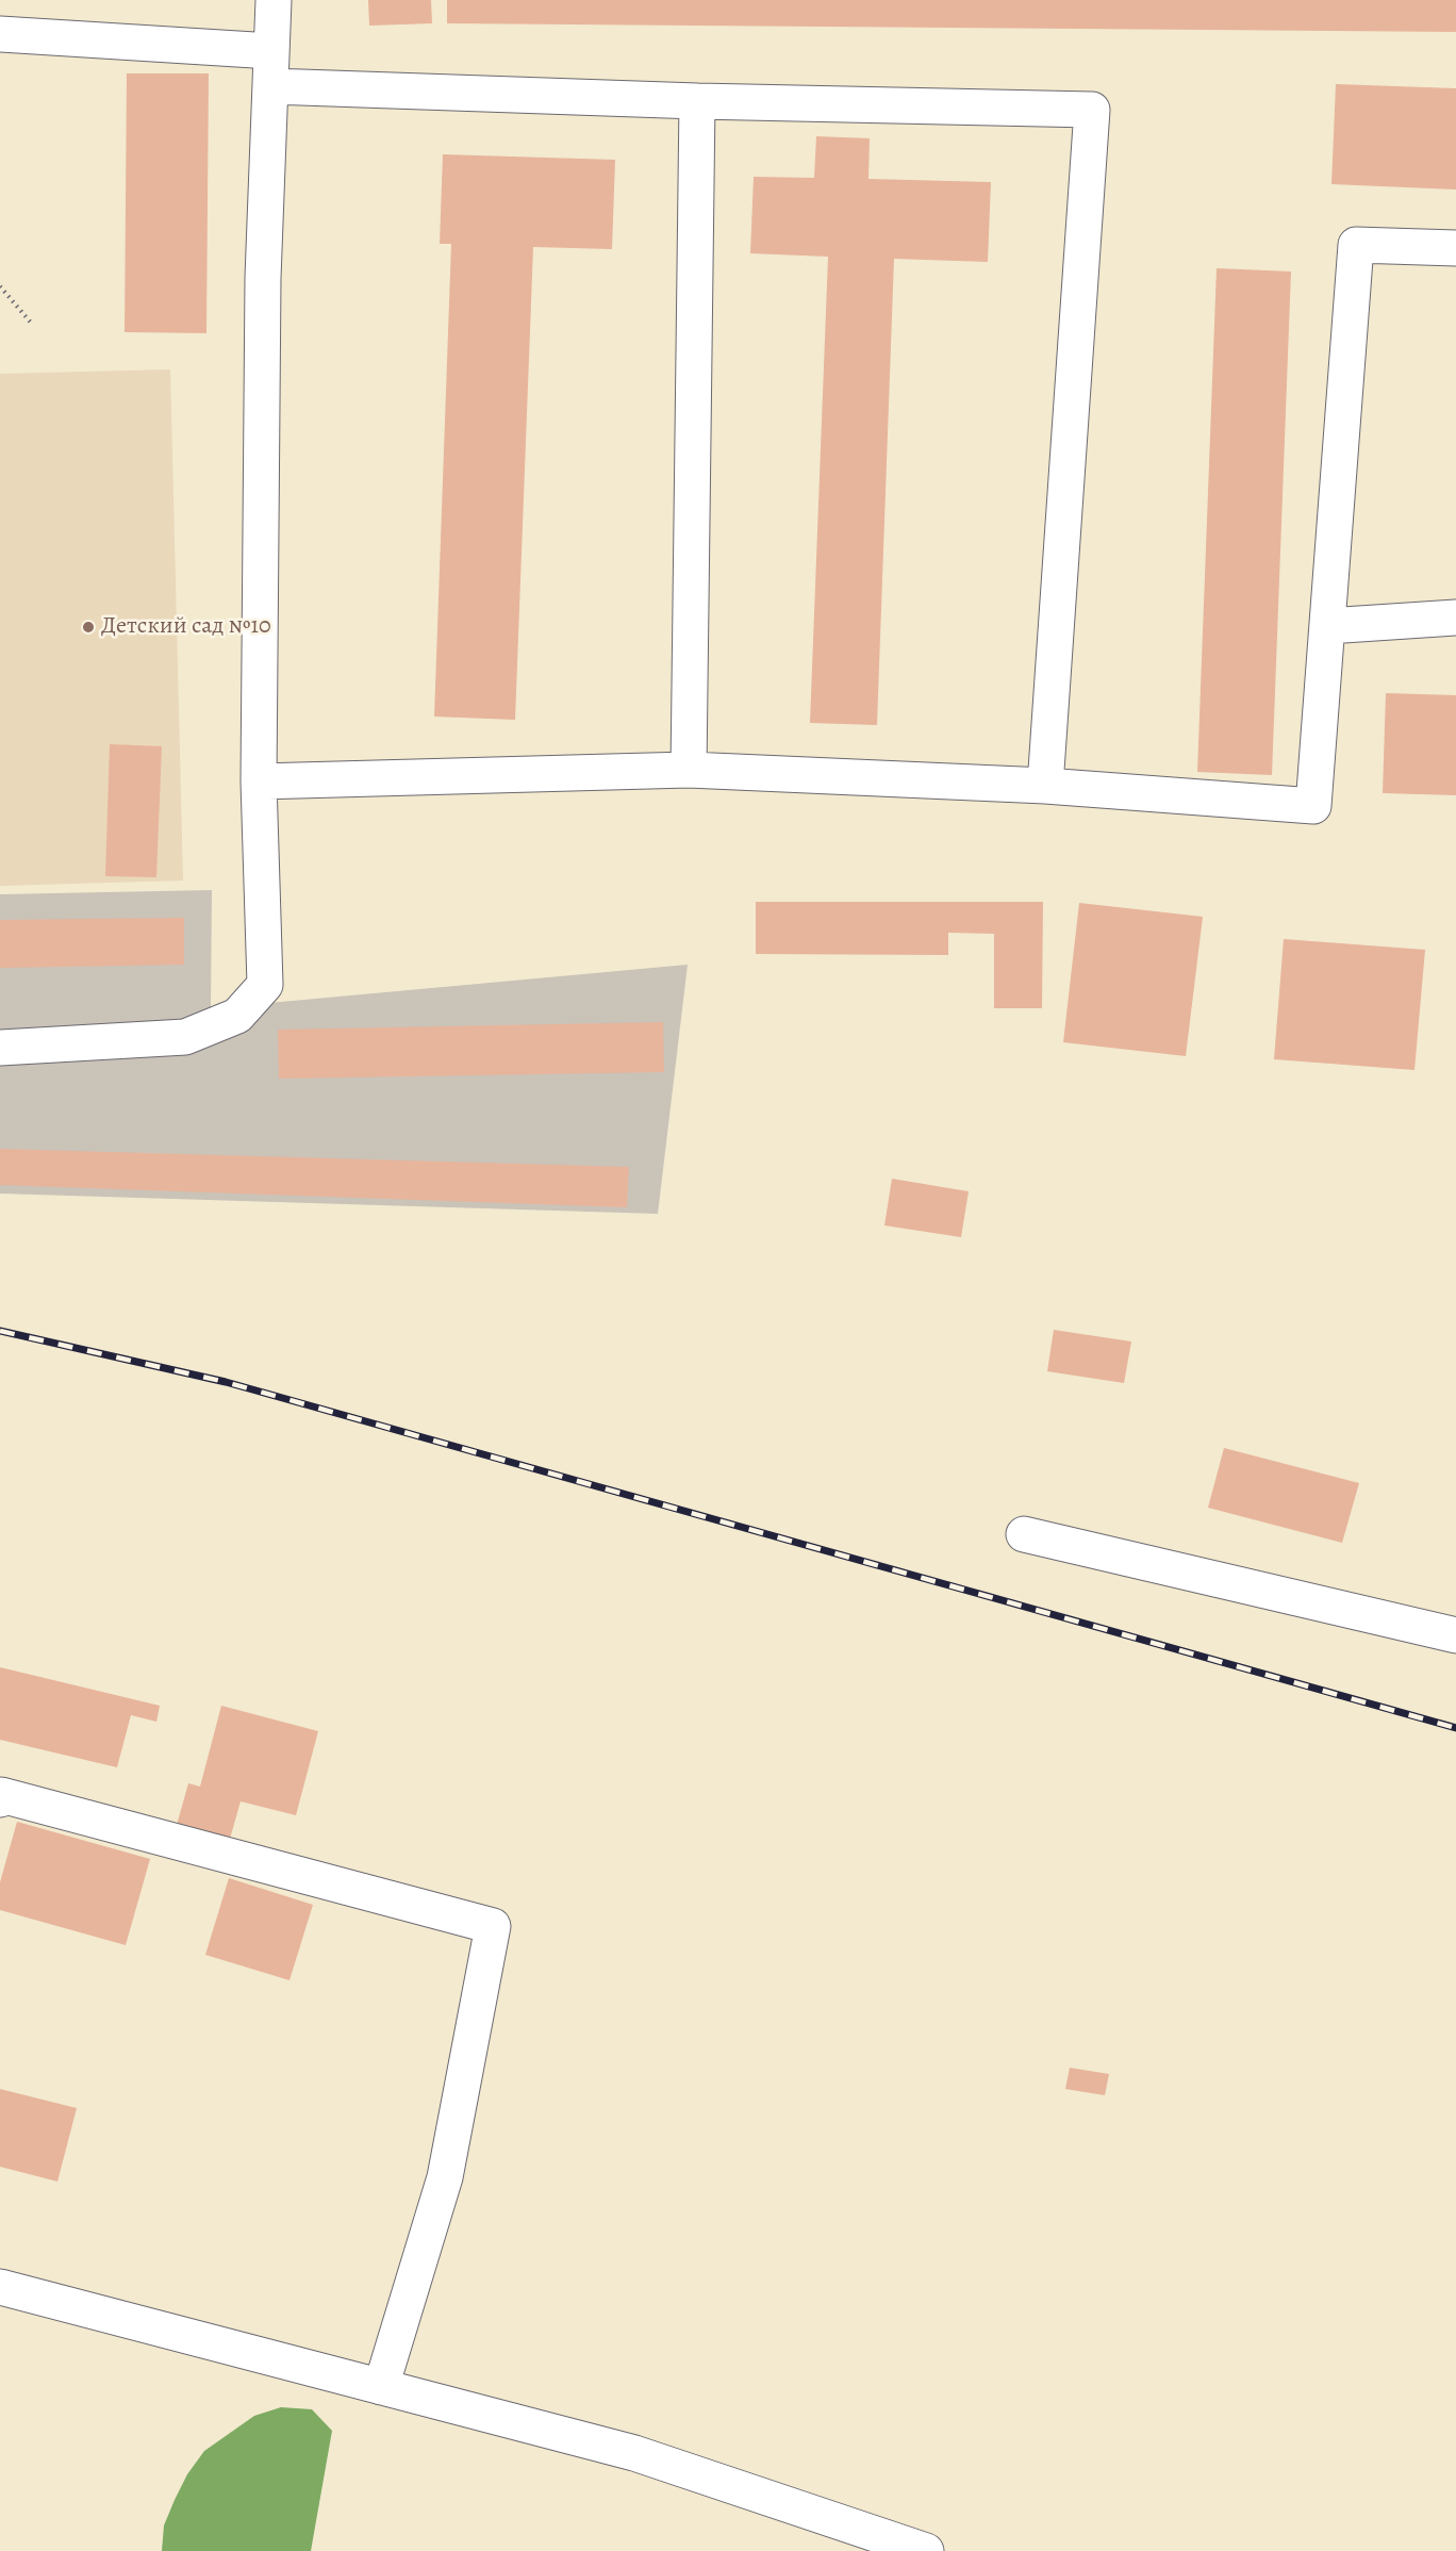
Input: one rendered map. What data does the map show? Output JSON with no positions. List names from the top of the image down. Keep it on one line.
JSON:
{"places":["Детский сад №10"]}
